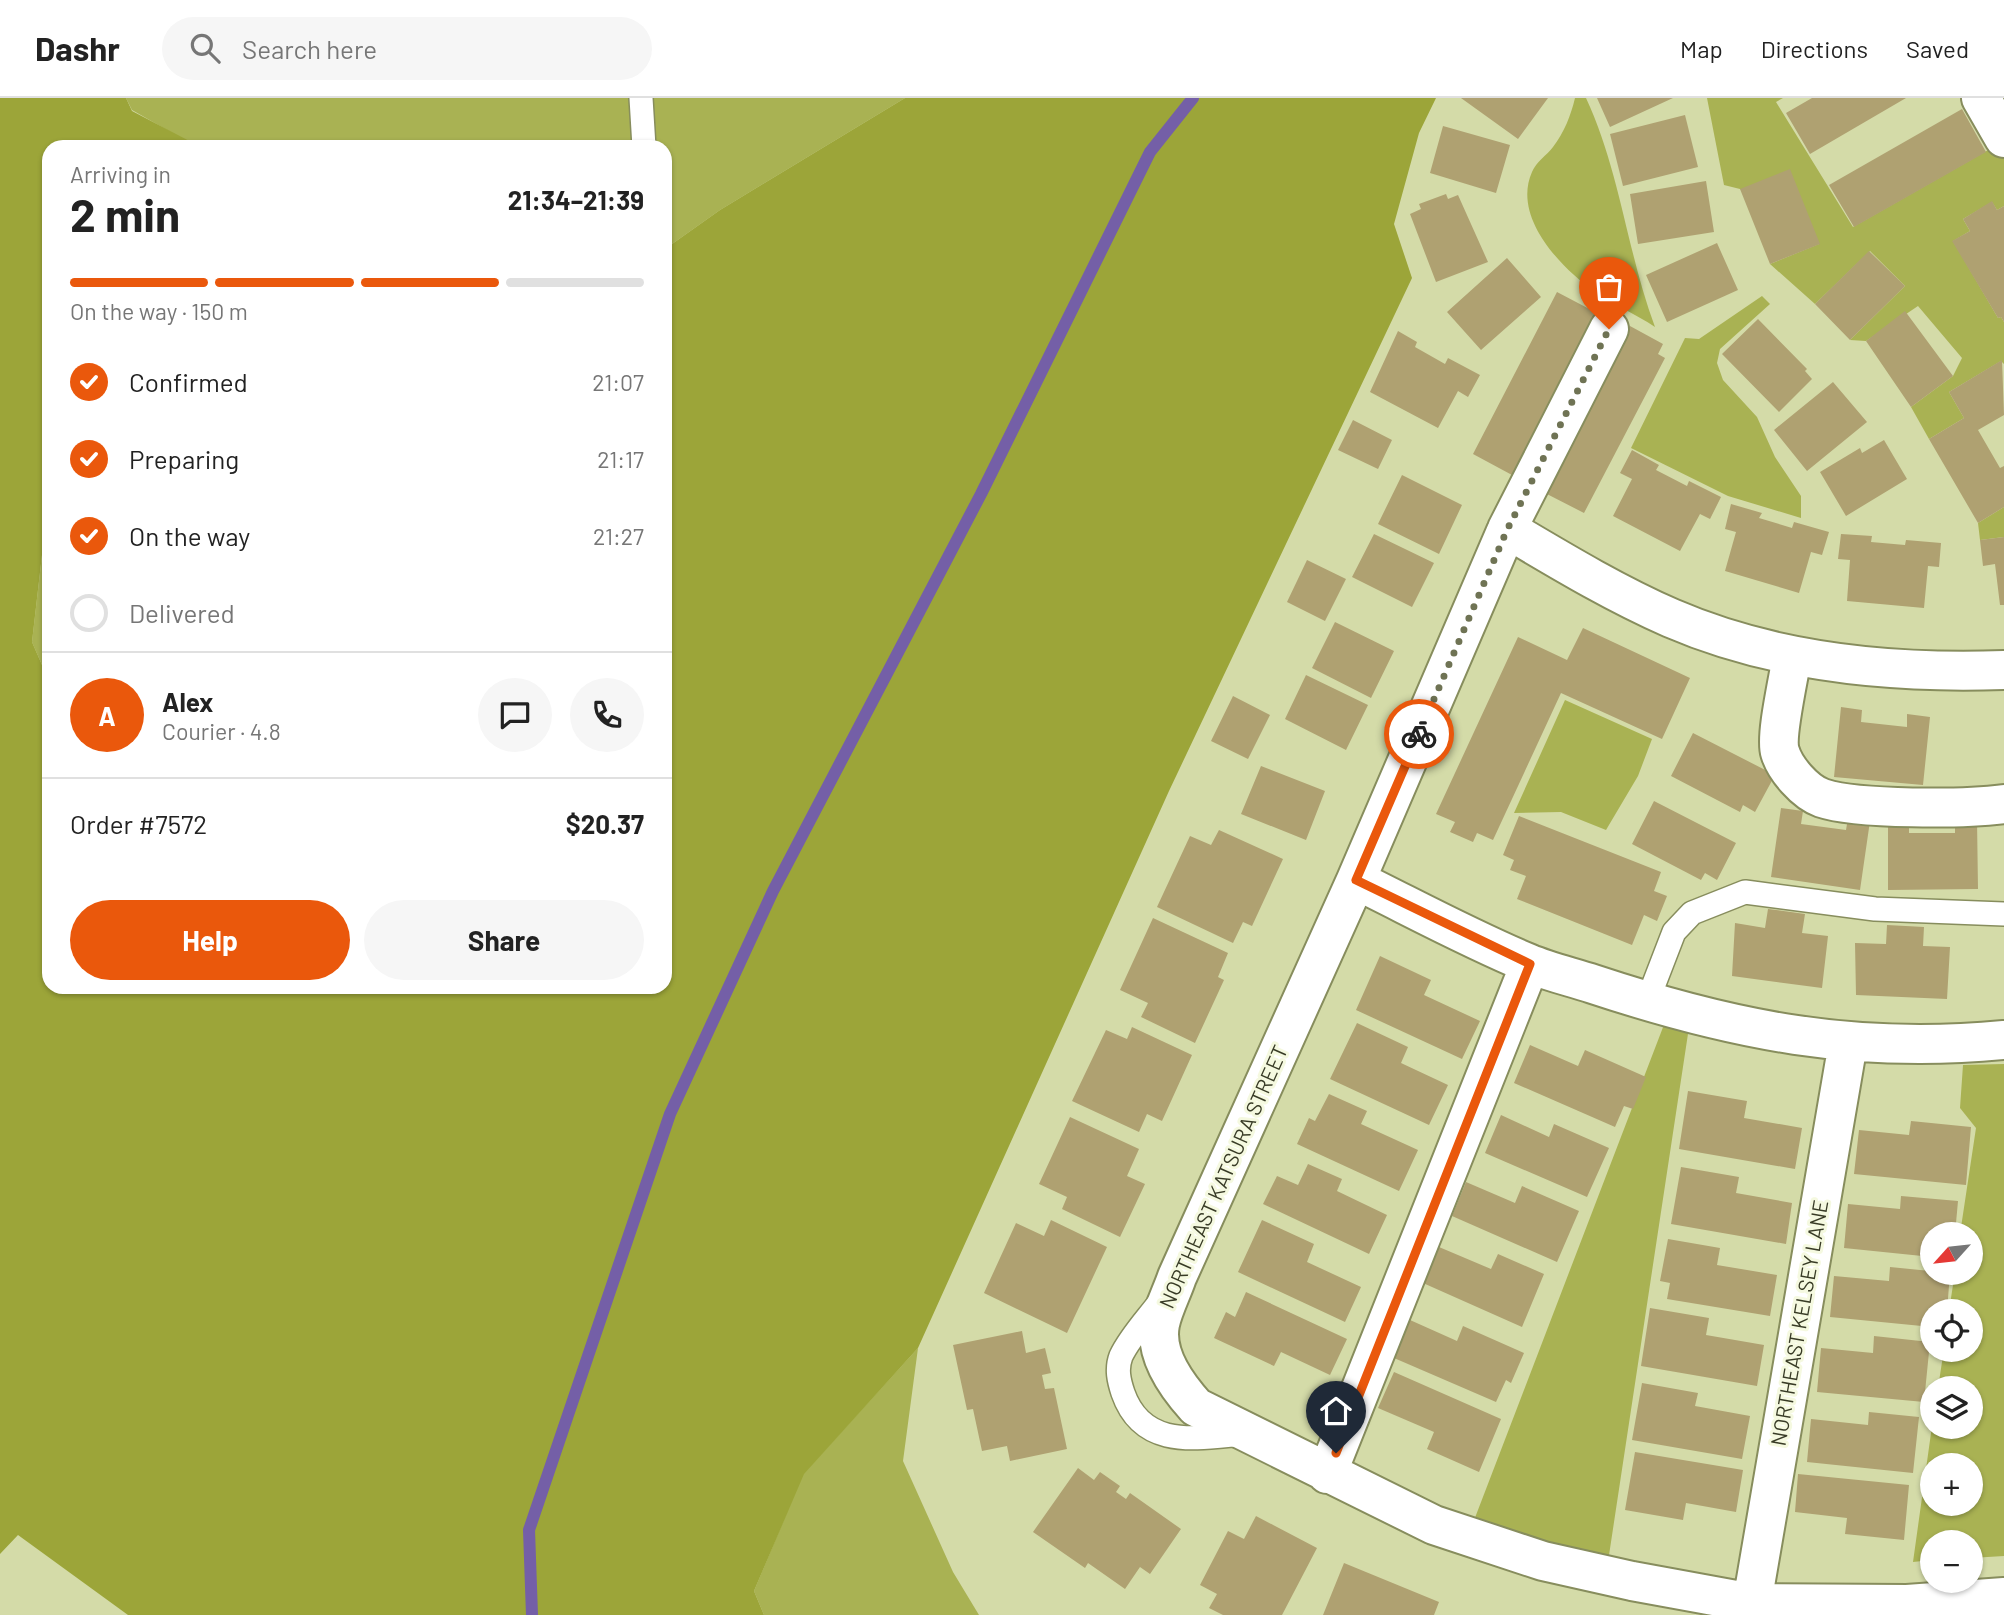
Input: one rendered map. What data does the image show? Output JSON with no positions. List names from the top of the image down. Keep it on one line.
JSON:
{"streets":{"street":["NORTHEAST KATSURA STREET","NORTHEAST KELSEY LANE"]},"crossings":[["NORTHEAST KATSURA STREET","NORTHEAST KELSEY LANE"]],"north":"bottom left","page":{"header":"Dashr","search":"Search here","nav":["Map","Directions","Saved"],"heading":["2 min","Arriving in","21:34–21:39"],"panel":["Alex","Courier · 4.8","Order #7572","$20.37"],"bar":"On the way · 150 m","list":[["Confirmed","21:07"],["Preparing","21:17"],["On the way","21:27"],"Delivered"],"round":"A","buttons":["Help","Share"],"map_buttons":["+","−"]}}
